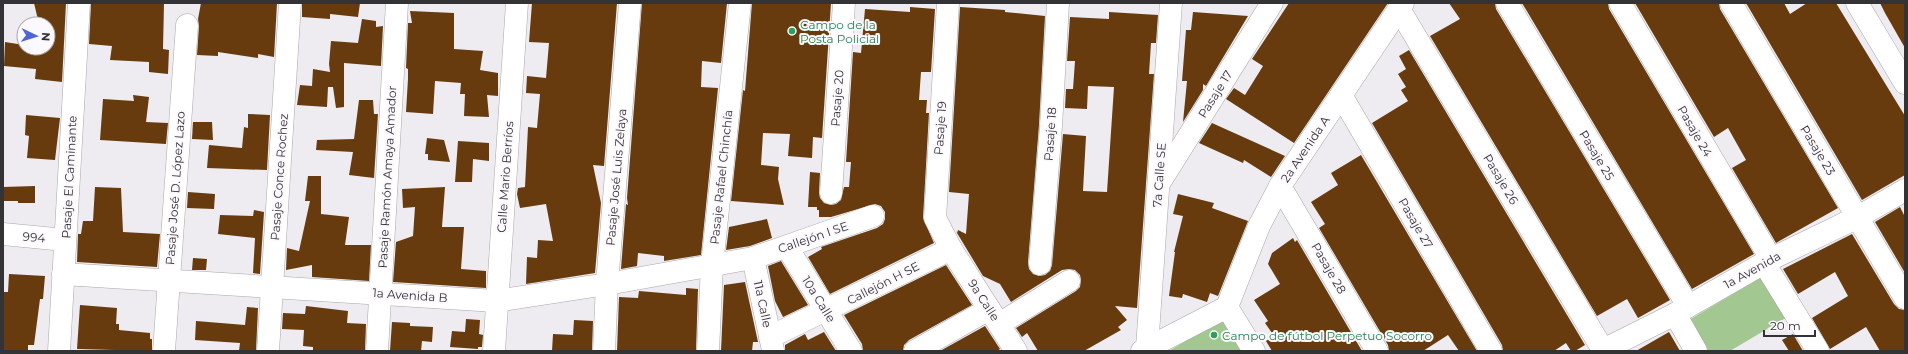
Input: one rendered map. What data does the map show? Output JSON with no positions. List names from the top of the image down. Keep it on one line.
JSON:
{"streets":{"street":["Pasaje 17","Pasaje 20","Pasaje 19","Pasaje 24","Pasaje 18","2a Avenida A","Pasaje 23","Pasaje 25","7a Calle SE","Pasaje El Caminante","Pasaje Conce Rochez","Pasaje Ramón Amaya Amador","Calle Mario Berríos","Pasaje José Luis Zelaya","Pasaje Rafael Chinchía","Pasaje 26","Pasaje José D. López Lazo","Pasaje 27","994","Callejón I SE","Pasaje 28","1a Avenida","Callejón H SE","1a Avenida B","10a Calle","9a Calle","11a Calle"]},"crossings":[["Pasaje 17","7a Calle SE"],["Pasaje 19","Callejón H SE"],["Pasaje 19","9a Calle"],["Pasaje 24","1a Avenida"],["2a Avenida A","Pasaje 26"],["2a Avenida A","Pasaje 27"],["2a Avenida A","Pasaje 28"],["Pasaje 23","1a Avenida"],["Pasaje 25","1a Avenida"],["Pasaje El Caminante","994"],["Pasaje El Caminante","1a Avenida B"],["Pasaje Conce Rochez","1a Avenida B"],["Pasaje Ramón Amaya Amador","1a Avenida B"],["Calle Mario Berríos","1a Avenida B"],["Pasaje José Luis Zelaya","1a Avenida B"],["Pasaje Rafael Chinchía","1a Avenida B"],["Pasaje 26","1a Avenida"],["Pasaje José D. López Lazo","1a Avenida B"],["Callejón I SE","1a Avenida B"],["Callejón I SE","10a Calle"],["Callejón I SE","11a Calle"],["Callejón H SE","10a Calle"],["Callejón H SE","9a Calle"],["Callejón H SE","11a Calle"],["1a Avenida B","11a Calle"]],"places":["Campo de la Posta Policial","Campo de fútbol Perpetuo Socorro"],"scale_bar":"20 m","north":"right"}
